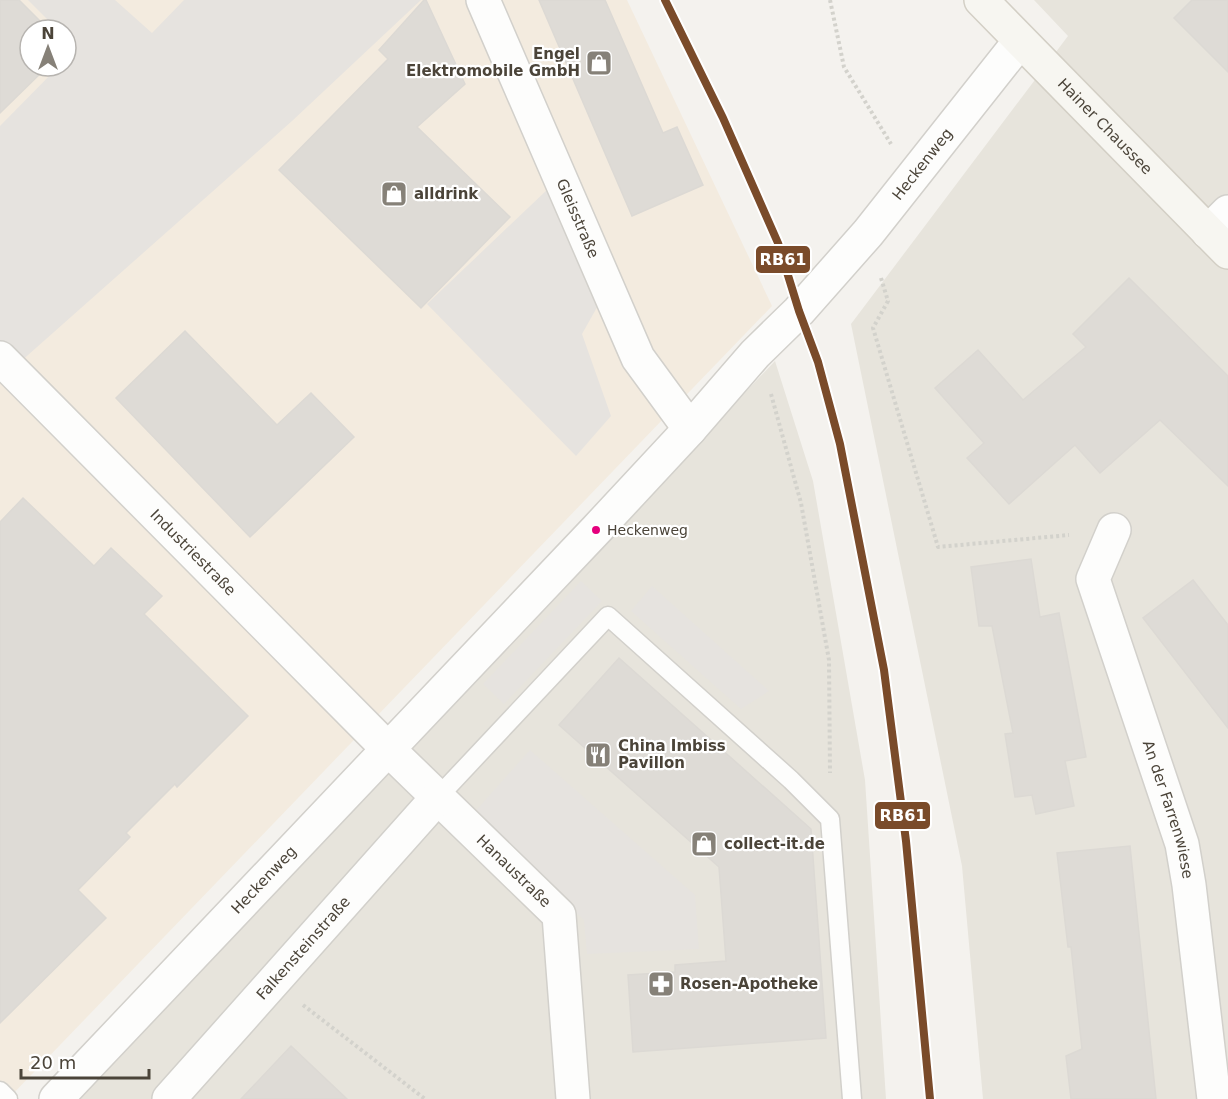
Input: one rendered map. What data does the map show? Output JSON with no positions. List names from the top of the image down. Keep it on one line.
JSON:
{"streets":{"street":["Hainer Chaussee","Heckenweg","Gleisstraße","Industriestraße","An der Farrenwiese","Hanaustraße","Falkensteinstraße"]},"crossings":[["Hainer Chaussee","Heckenweg"],["Heckenweg","Gleisstraße"],["Heckenweg","Industriestraße"],["Heckenweg","Hanaustraße"],["Industriestraße","Hanaustraße"],["Hanaustraße","Falkensteinstraße"]],"places":{"shop":["Engel Elektromobile GmbH","alldrink","collect-it.de"],"other":["Heckenweg"],"restaurant":["China Imbiss Pavillon"],"pharmacy":["Rosen-Apotheke"]},"lines":["transit line RB61"],"scale_bar":"20 m","north":"top"}
